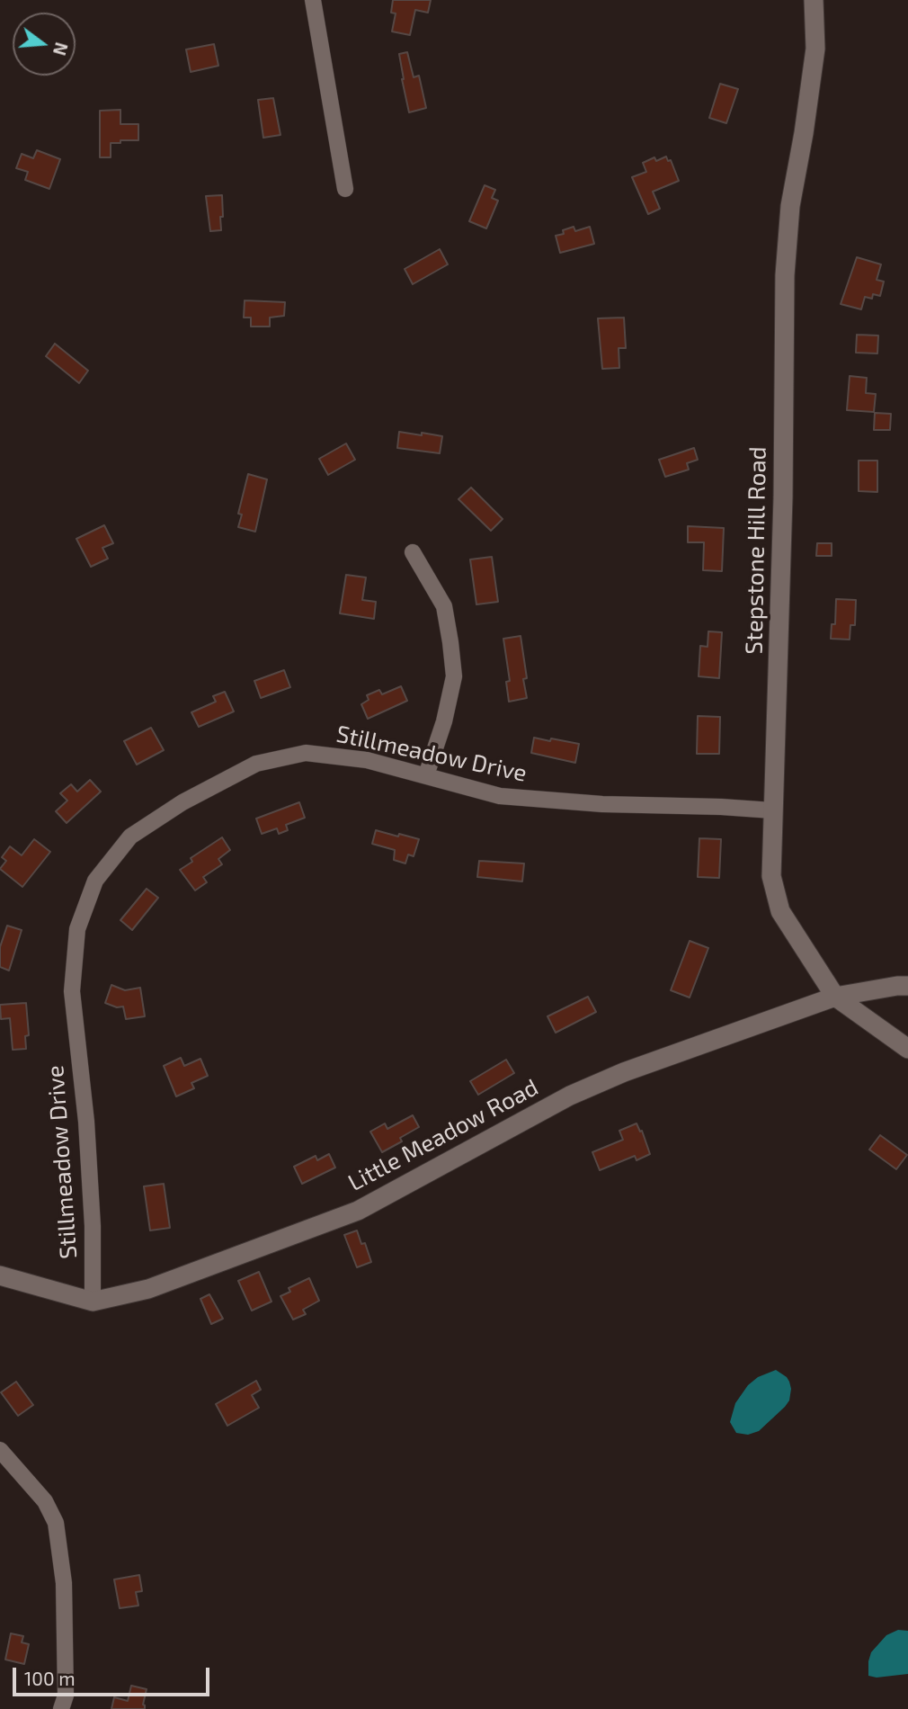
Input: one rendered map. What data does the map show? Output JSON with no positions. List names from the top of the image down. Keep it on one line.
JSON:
{"streets":{"street":["Stepstone Hill Road","Stillmeadow Drive","Little Meadow Road"]},"crossings":[["Stepstone Hill Road","Stillmeadow Drive"],["Stepstone Hill Road","Little Meadow Road"],["Stillmeadow Drive","Little Meadow Road"]],"scale_bar":"100 m","north":"right"}
